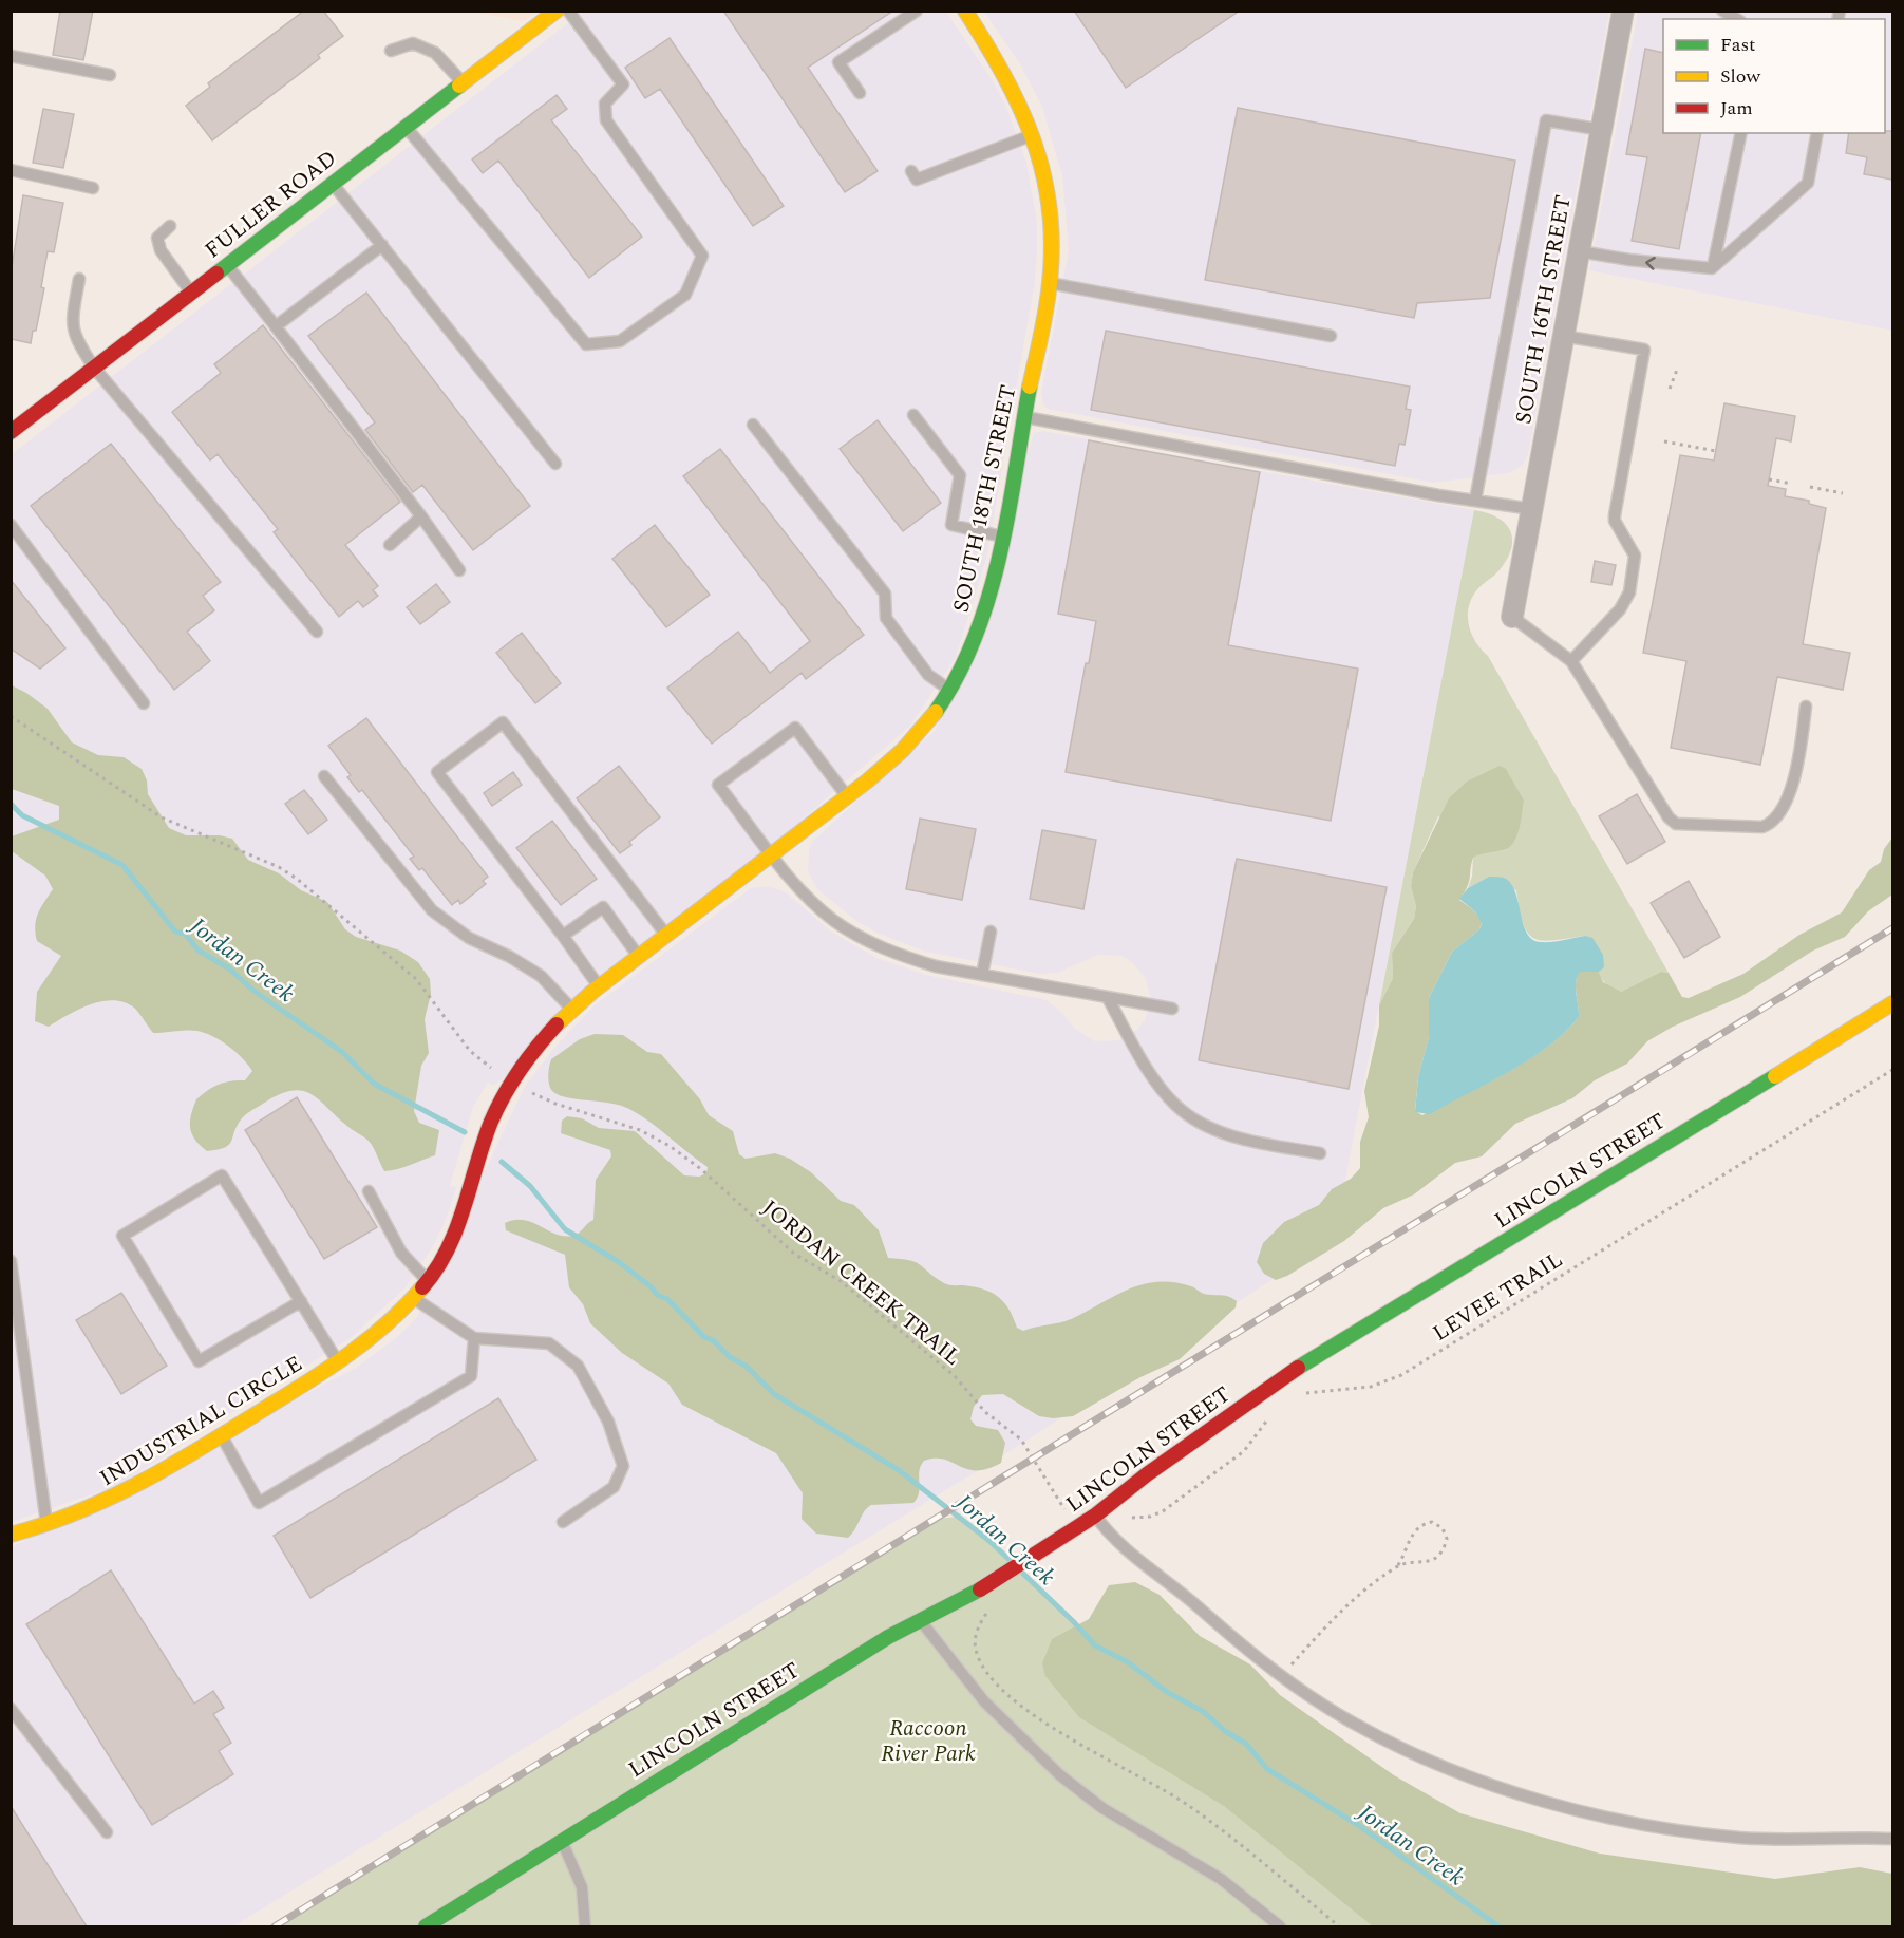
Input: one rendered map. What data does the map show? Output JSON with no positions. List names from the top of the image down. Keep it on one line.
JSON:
{"streets":{"street":["FULLER ROAD","SOUTH 16TH STREET","SOUTH 18TH STREET","LINCOLN STREET","INDUSTRIAL CIRCLE"],"path":["JORDAN CREEK TRAIL","LEVEE TRAIL"]},"crossings":[["SOUTH 18TH STREET","INDUSTRIAL CIRCLE"]],"water":["Jordan Creek"],"parks":["Raccoon River Park"],"legend":["Fast","Slow","Jam"]}
